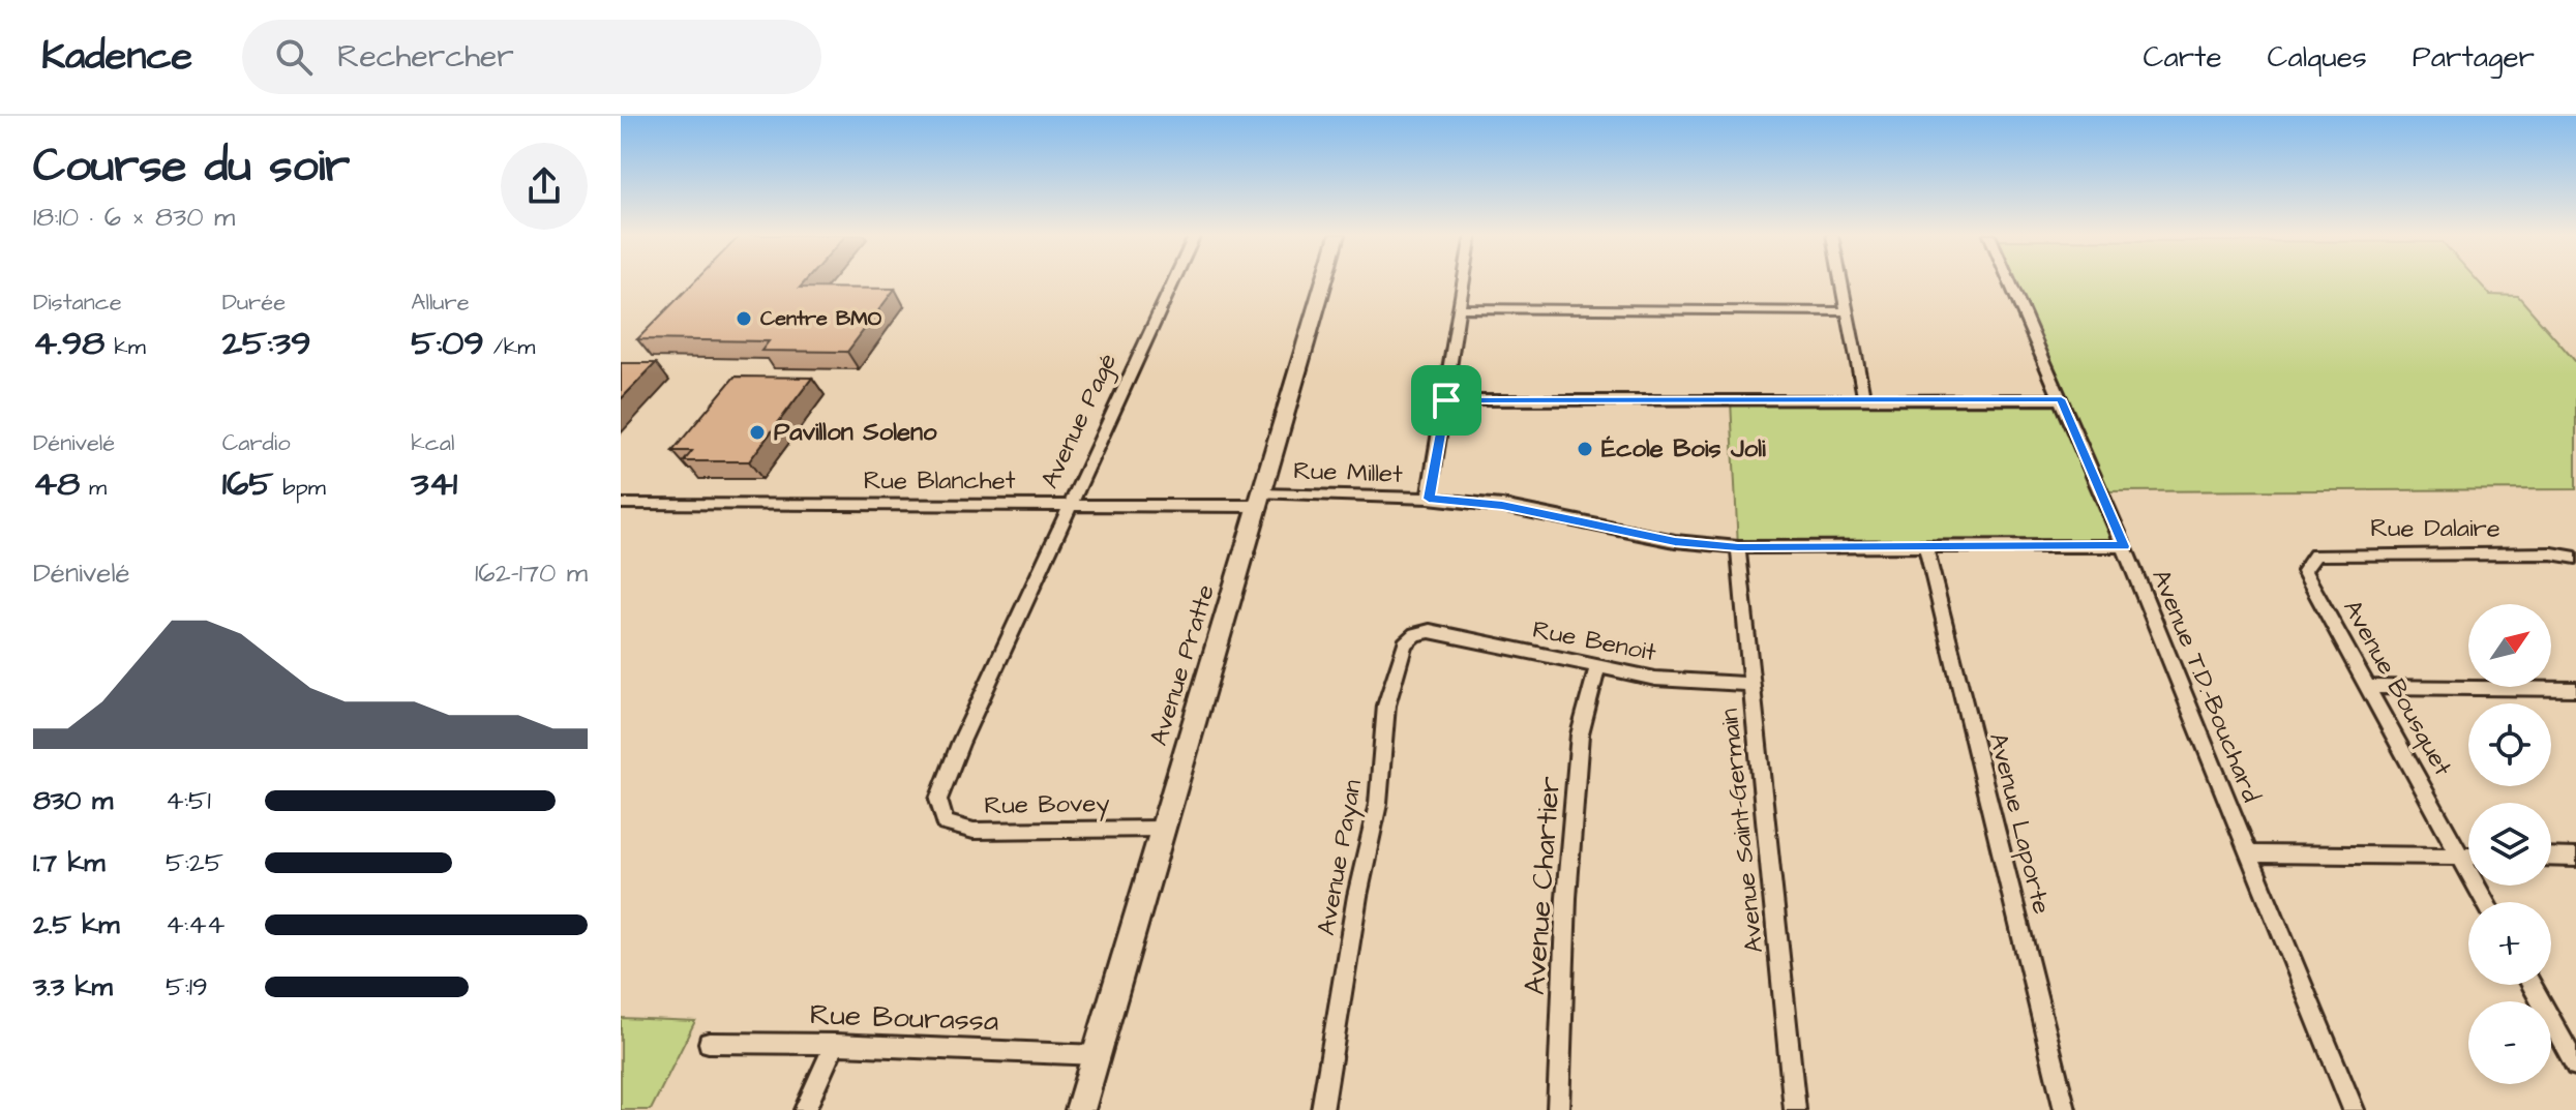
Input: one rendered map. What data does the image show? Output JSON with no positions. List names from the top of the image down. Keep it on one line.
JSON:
{"streets":{"street":["Avenue Pagé","Rue Millet","Rue Blanchet","Rue Dalaire","Rue Benoit","Avenue Pratte","Avenue T.D.-Bouchard","Avenue Bousquet","Rue Bovey","Avenue Laporte","Avenue Saint-Germain","Avenue Payan","Avenue Chartier","Rue Bourassa"]},"crossings":[["Avenue Pagé","Rue Blanchet"],["Avenue Pagé","Rue Bovey"],["Rue Millet","Rue Blanchet"],["Rue Millet","Avenue Pratte"],["Rue Millet","Avenue T.D.-Bouchard"],["Rue Millet","Avenue Laporte"],["Rue Millet","Avenue Saint-Germain"],["Rue Blanchet","Avenue Pratte"],["Rue Dalaire","Avenue Bousquet"],["Rue Benoit","Avenue Saint-Germain"],["Rue Benoit","Avenue Payan"],["Rue Benoit","Avenue Chartier"],["Avenue Pratte","Rue Bovey"],["Avenue Pratte","Rue Bourassa"]],"places":["Centre BMO","Pavillon Soleno","École Bois Joli"],"north":"top right","page":{"header":"Kadence","search":"Rechercher","nav":["Carte","Calques","Partager"],"heading":["Course du soir","18:10 · 6 × 830 m"],"stats":[["Distance","4.98 km"],["Durée","25:39"],["Allure","5:09 /km"],["Dénivelé","48 m"],["Cardio","165 bpm"],["kcal","341"]],"chart":["Dénivelé","162–170 m"],"map_buttons":["+","−"],"list":[{"name":"830 m","note":"4:51"},{"name":"1.7 km","note":"5:25"},{"name":"2.5 km","note":"4:44"},{"name":"3.3 km","note":"5:19"}]}}
